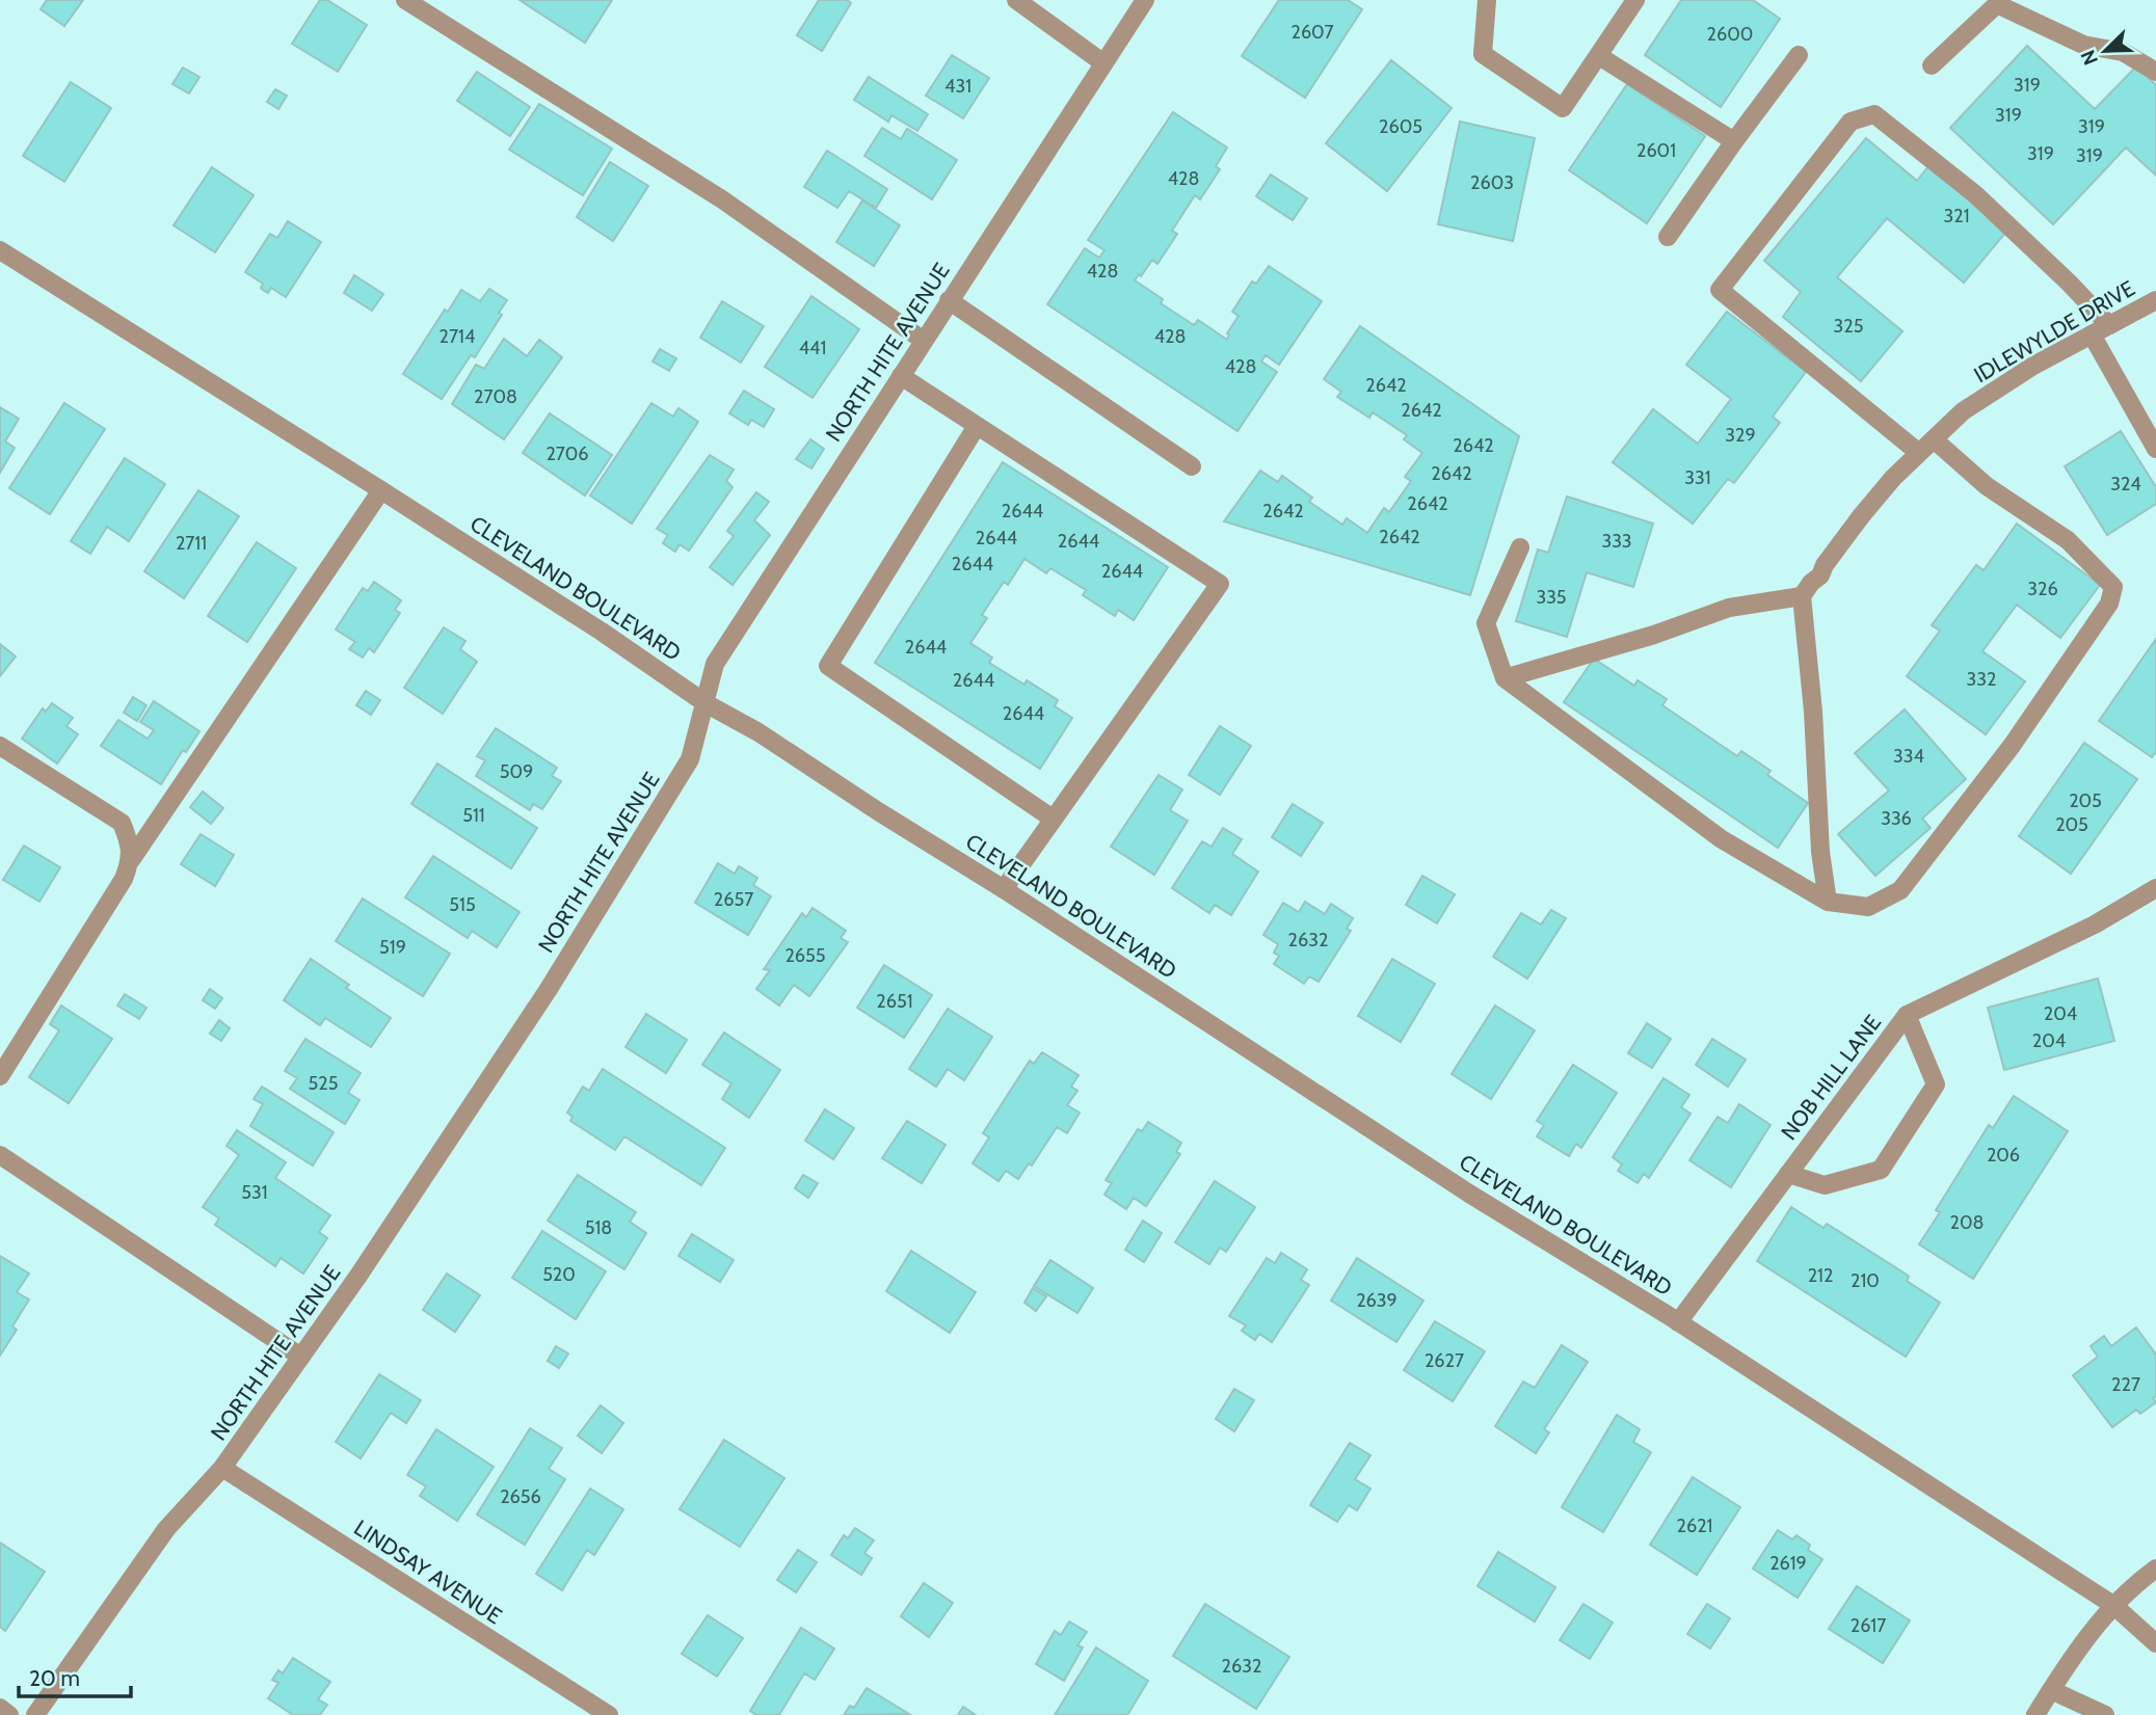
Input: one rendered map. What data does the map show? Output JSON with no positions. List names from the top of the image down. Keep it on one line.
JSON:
{"streets":{"street":["IDLEWYLDE DRIVE","NORTH HITE AVENUE","CLEVELAND BOULEVARD","NOB HILL LANE","LINDSAY AVENUE"]},"crossings":[["NORTH HITE AVENUE","CLEVELAND BOULEVARD"],["NORTH HITE AVENUE","LINDSAY AVENUE"],["CLEVELAND BOULEVARD","NOB HILL LANE"]],"house_numbers":["2607","2600","319","431","319","2605","319","2601","319","319","428","2603","321","428","325","2714","428","441","428","2642","2708","2642","329","2642","2706","2642","331","324","2642","2644","2642","2642","2644","2644","333","2711","2644","2644","326","335","2644","332","2644","2644","334","509","205","511","336","205","2657","515","2632","519","2655","2651","204","204","525","206","531","208","518","520","212","210","2639","2627","227","2656","2621","2619","2617","2632"],"scale_bar":"20 m","north":"bottom left"}
